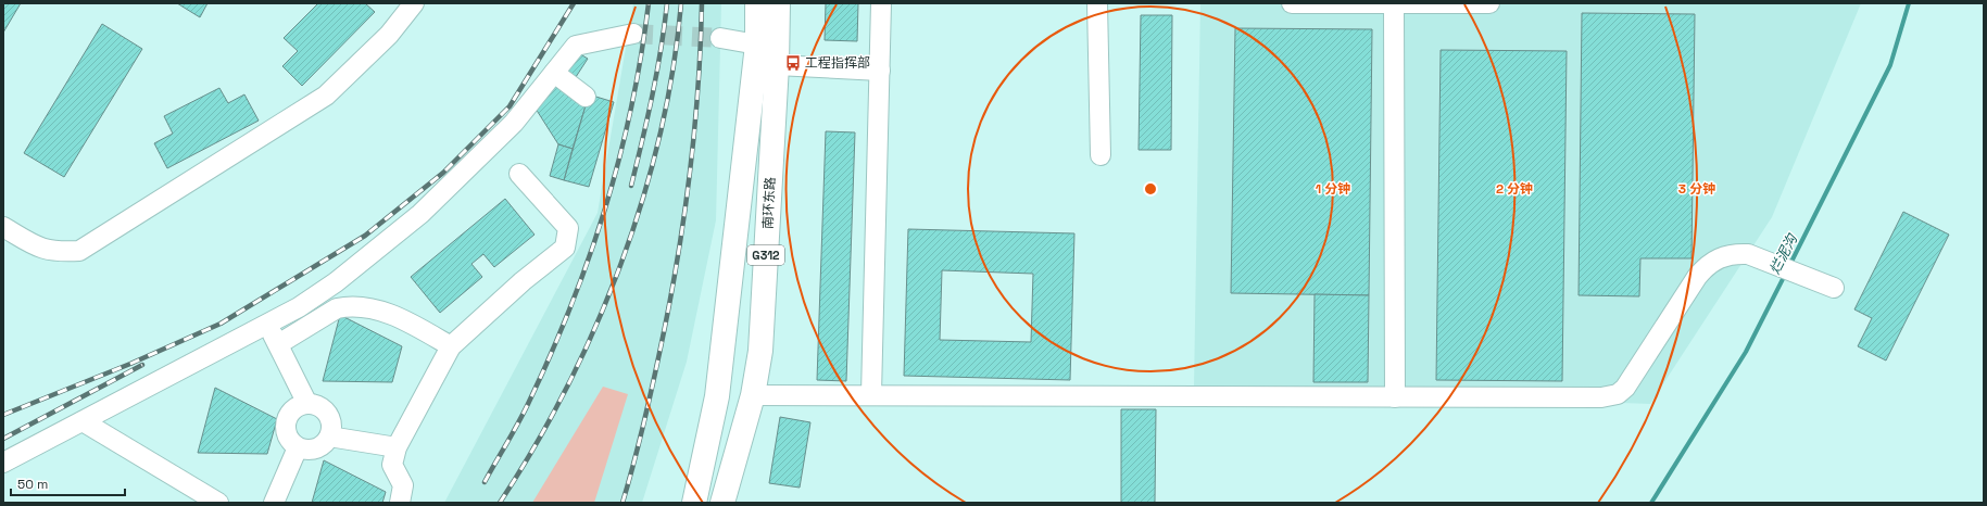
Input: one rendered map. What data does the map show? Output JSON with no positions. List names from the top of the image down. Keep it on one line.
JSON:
{"streets":{"highway":["南环东路","G312"]},"water":["烂泥沟"],"places":{"bus stop":["工程指挥部"]},"scale_bar":"50 m","rings":["1 分钟","2 分钟","3 分钟"]}
